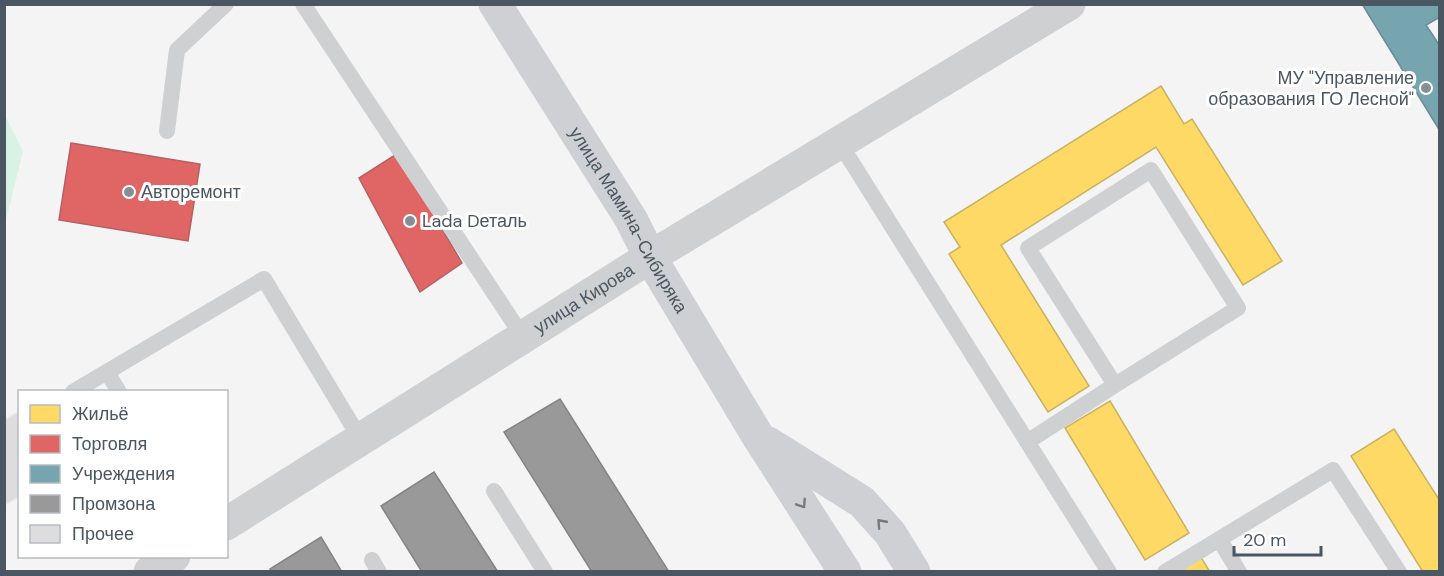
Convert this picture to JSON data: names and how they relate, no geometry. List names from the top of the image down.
{
  "streets": {
    "main road": ["улица Мамина-Сибиряка"],
    "street": ["улица Кирова"]
  },
  "crossings": [
    ["улица Мамина-Сибиряка", "улица Кирова"]
  ],
  "places": ["МУ \"Управление образования ГО Лесной\"", "Авторемонт", "Lada Dеталь"],
  "legend": [
    "Жильё",
    "Торговля",
    "Учреждения",
    "Промзона",
    "Прочее"
  ],
  "scale_bar": "20 m"
}
